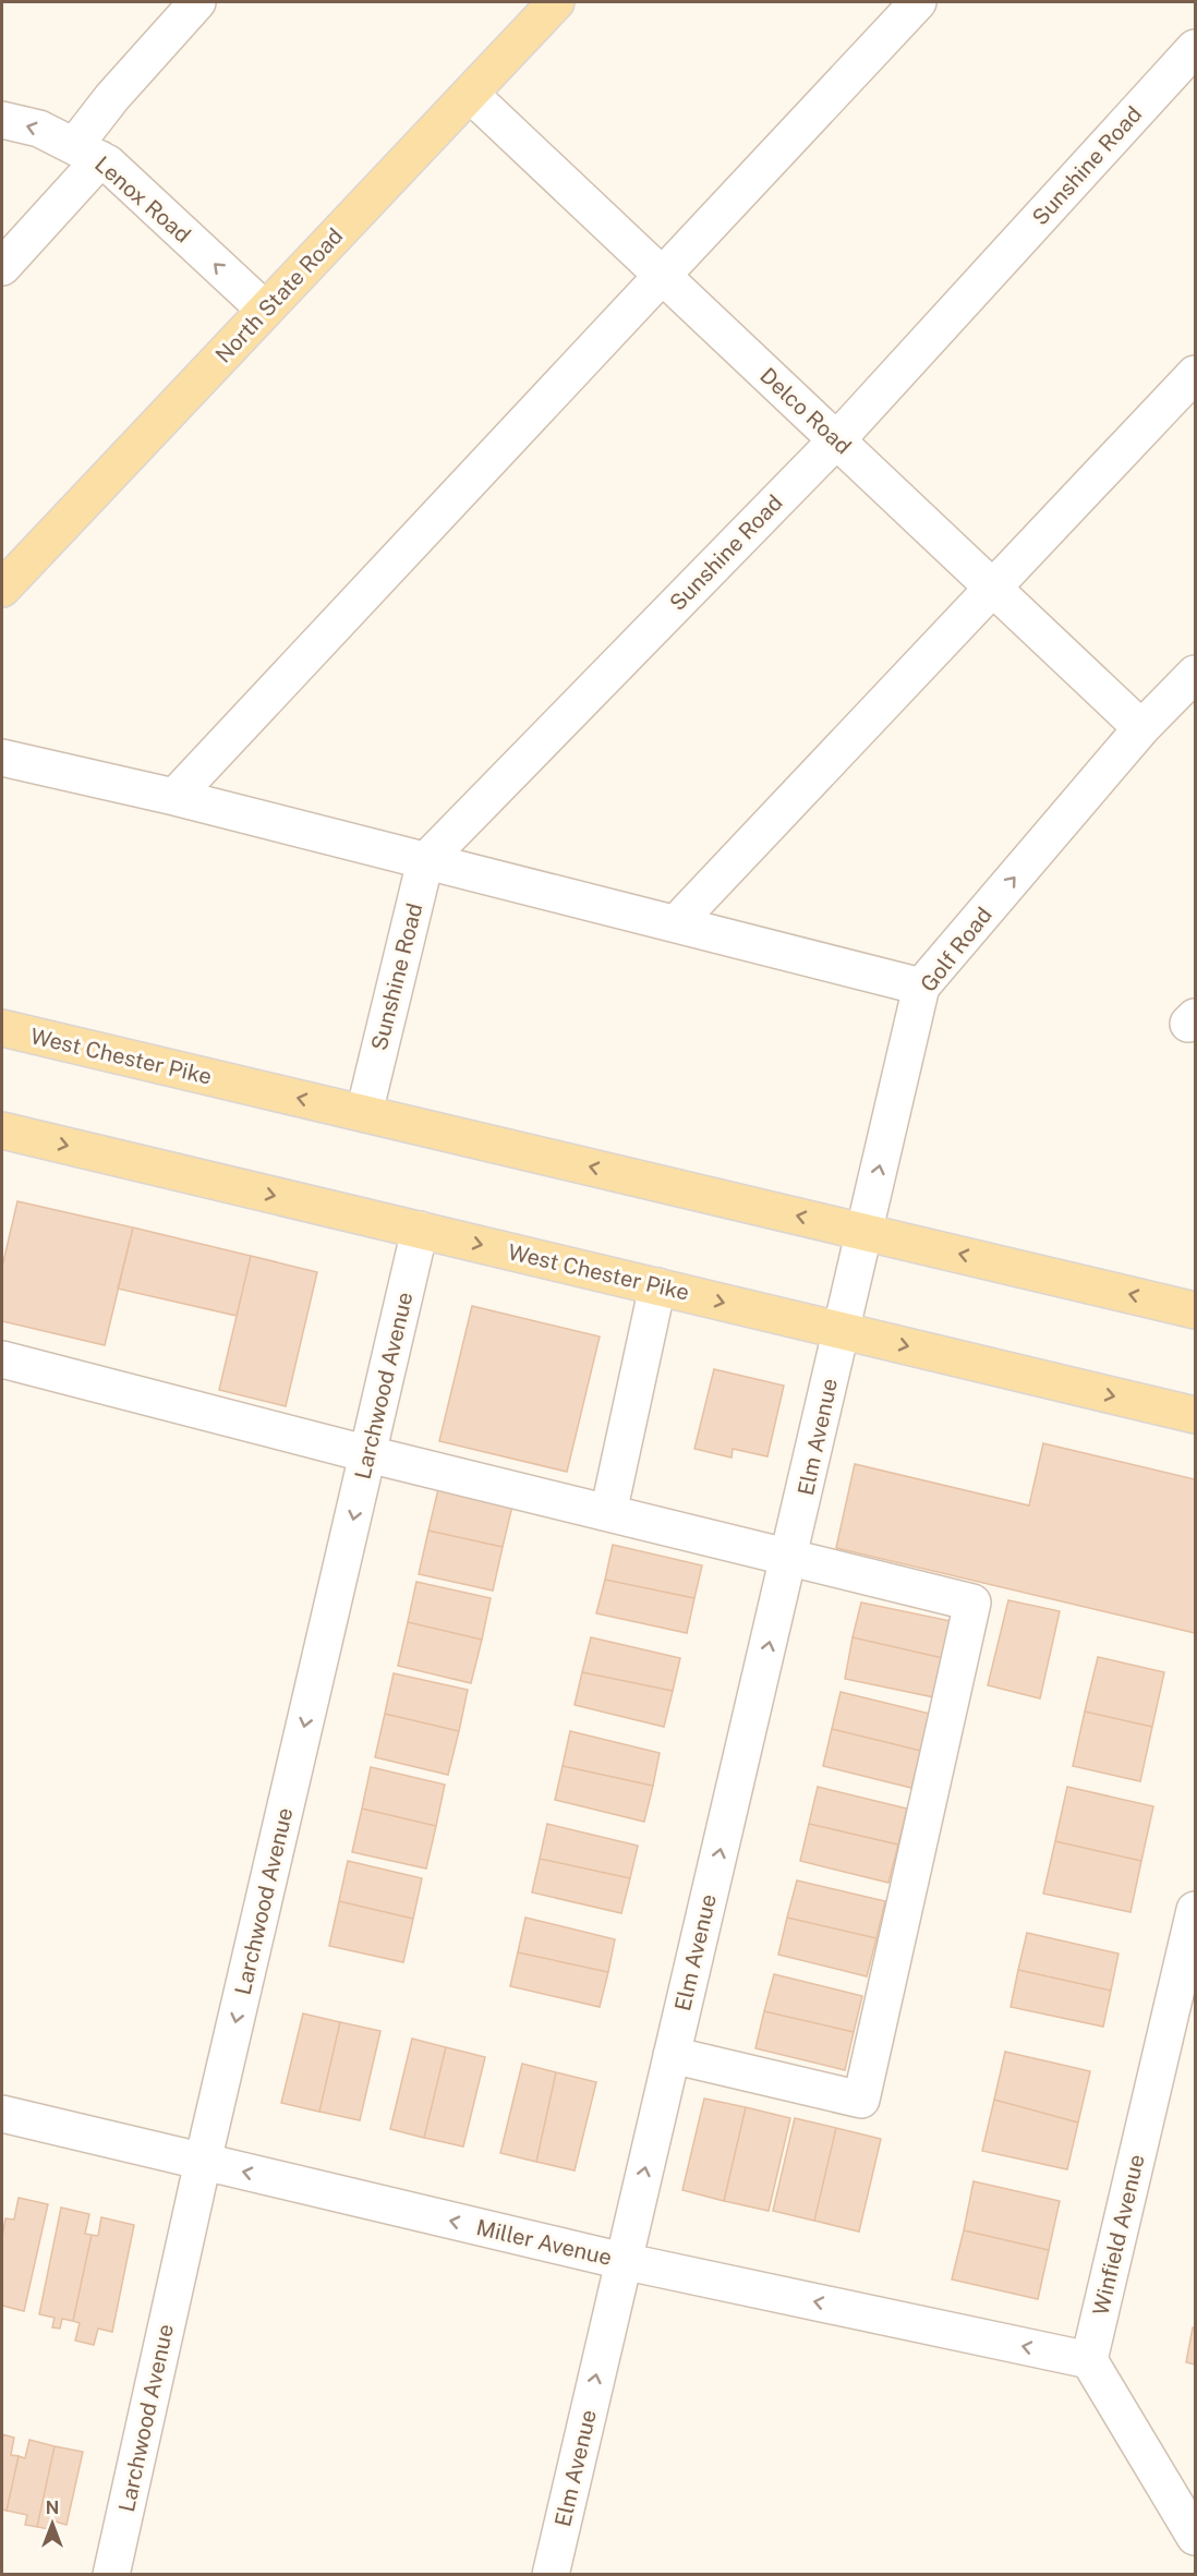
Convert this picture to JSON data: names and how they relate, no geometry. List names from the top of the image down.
{
  "streets": {
    "main road": ["North State Road", "West Chester Pike"],
    "street": [
      "Sunshine Road",
      "Lenox Road",
      "Delco Road",
      "Golf Road",
      "Larchwood Avenue",
      "Elm Avenue",
      "Winfield Avenue",
      "Miller Avenue"
    ]
  },
  "crossings": [
    ["Sunshine Road", "Delco Road"],
    ["Sunshine Road", "West Chester Pike"],
    ["Lenox Road", "North State Road"],
    ["North State Road", "Delco Road"],
    ["Delco Road", "Golf Road"],
    ["Golf Road", "West Chester Pike"],
    ["Golf Road", "Elm Avenue"],
    ["West Chester Pike", "Larchwood Avenue"],
    ["West Chester Pike", "Elm Avenue"],
    ["Larchwood Avenue", "Miller Avenue"],
    ["Elm Avenue", "Miller Avenue"],
    ["Winfield Avenue", "Miller Avenue"]
  ],
  "one_way": [
    "Lenox Road",
    "Larchwood Avenue",
    "Elm Avenue",
    "Miller Avenue"
  ],
  "north": "top"
}
